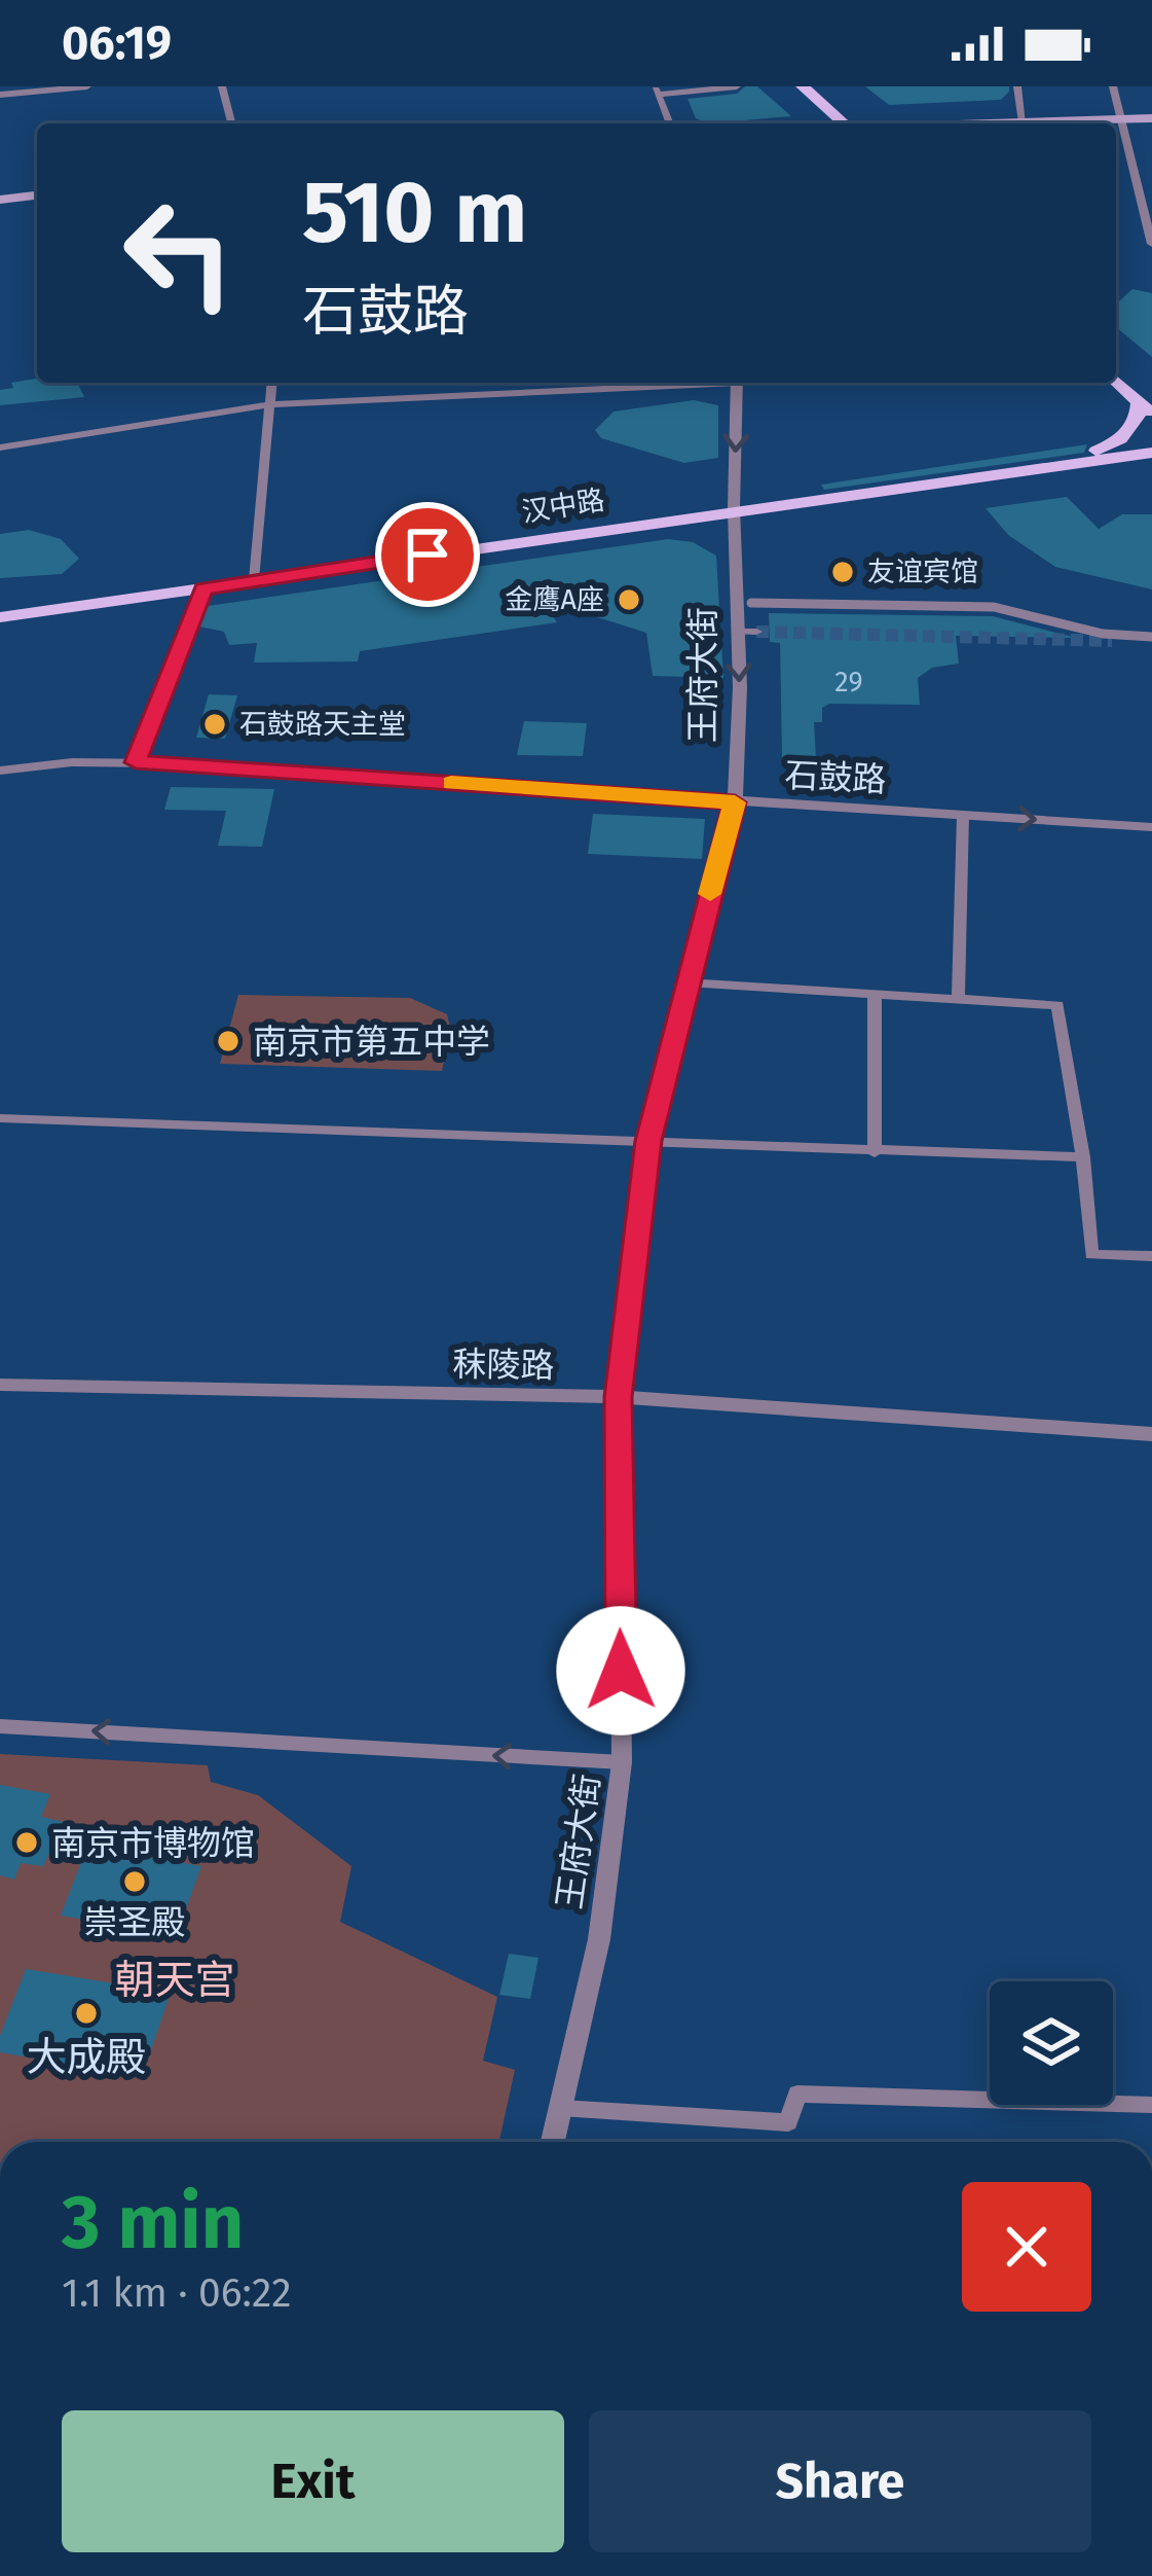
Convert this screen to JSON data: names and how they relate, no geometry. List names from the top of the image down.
{
  "streets": {
    "main road": ["汉中路"],
    "street": ["王府大街", "石鼓路", "秣陵路"]
  },
  "crossings": [
    ["汉中路", "王府大街"],
    ["王府大街", "石鼓路"],
    ["王府大街", "秣陵路"]
  ],
  "parks": ["朝天宫"],
  "places": [
    "友谊宾馆",
    "金鹰A座",
    "石鼓路天主堂",
    "南京市第五中学",
    "南京市博物馆",
    "崇圣殿",
    "大成殿"
  ],
  "house_numbers": ["29"],
  "page": {
    "status": "06:19",
    "turn": ["510 m", "石鼓路"],
    "heading": ["3 min", "1.1 km · 06:22"],
    "buttons": ["Exit", "Share"]
  }
}
